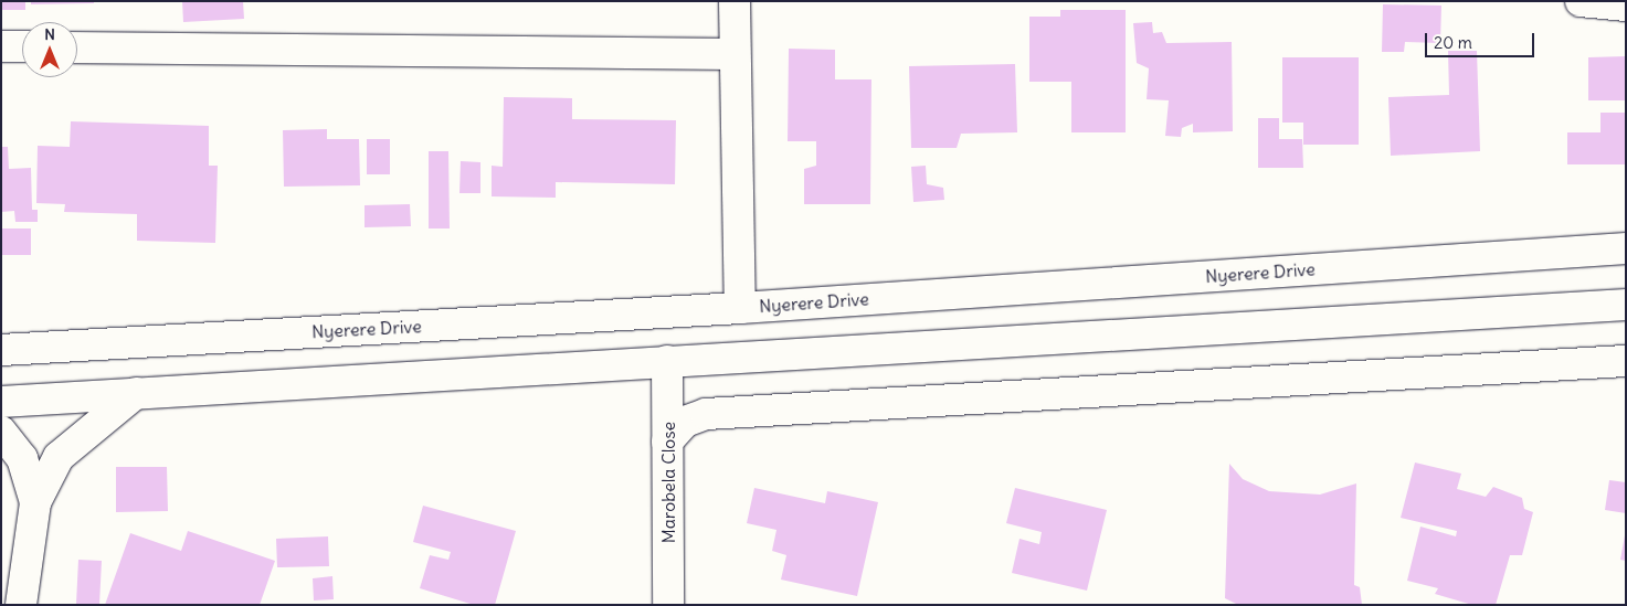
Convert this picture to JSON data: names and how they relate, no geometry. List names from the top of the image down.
{
  "streets": {
    "main road": ["Nyerere Drive", "Marobela Close"]
  },
  "scale_bar": "20 m",
  "north": "top"
}
